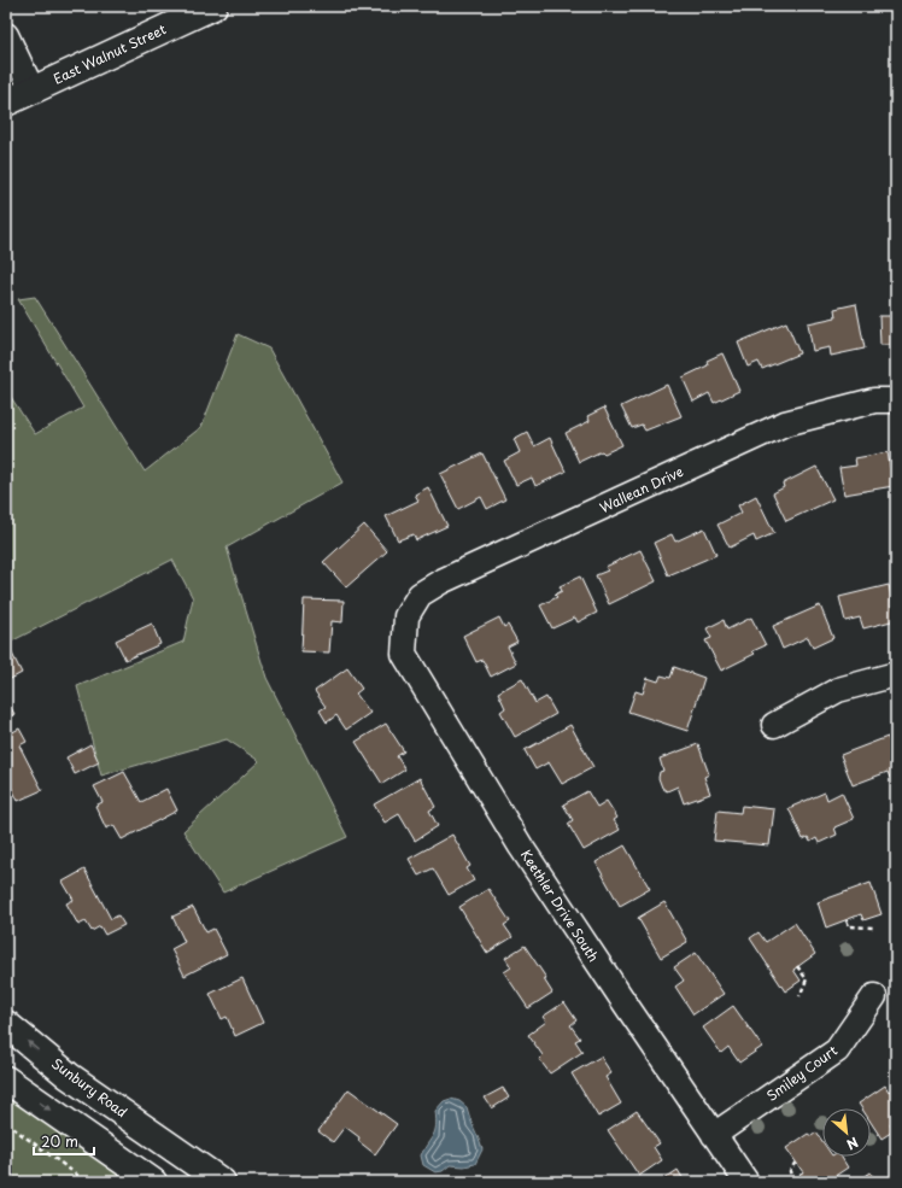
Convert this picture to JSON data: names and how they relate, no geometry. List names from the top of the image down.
{
  "streets": {
    "main road": ["East Walnut Street", "Sunbury Road"],
    "street": ["Wallean Drive", "Keethler Drive South", "Smiley Court"]
  },
  "crossings": [
    ["Wallean Drive", "Keethler Drive South"],
    ["Keethler Drive South", "Smiley Court"]
  ],
  "scale_bar": "20 m",
  "north": "bottom right"
}
